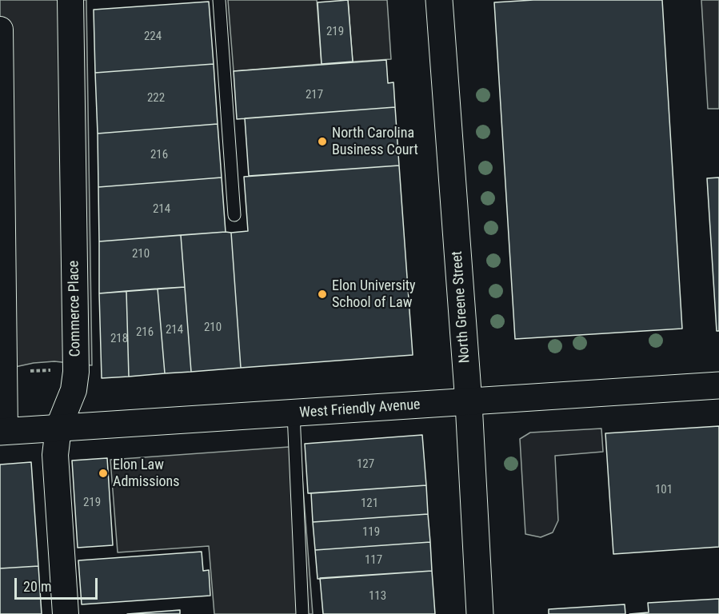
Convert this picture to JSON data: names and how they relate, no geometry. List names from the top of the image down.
{
  "streets": {
    "main road": ["North Greene Street", "West Friendly Avenue"],
    "street": ["Commerce Place"]
  },
  "crossings": [
    ["North Greene Street", "West Friendly Avenue"],
    ["Commerce Place", "West Friendly Avenue"]
  ],
  "places": ["North Carolina Business Court", "Elon University School of Law", "Elon Law Admissions"],
  "house_numbers": [
    "219",
    "224",
    "217",
    "222",
    "216",
    "214",
    "210",
    "210",
    "214",
    "216",
    "218",
    "127",
    "101",
    "219",
    "121",
    "119",
    "117",
    "113"
  ],
  "scale_bar": "20 m"
}
